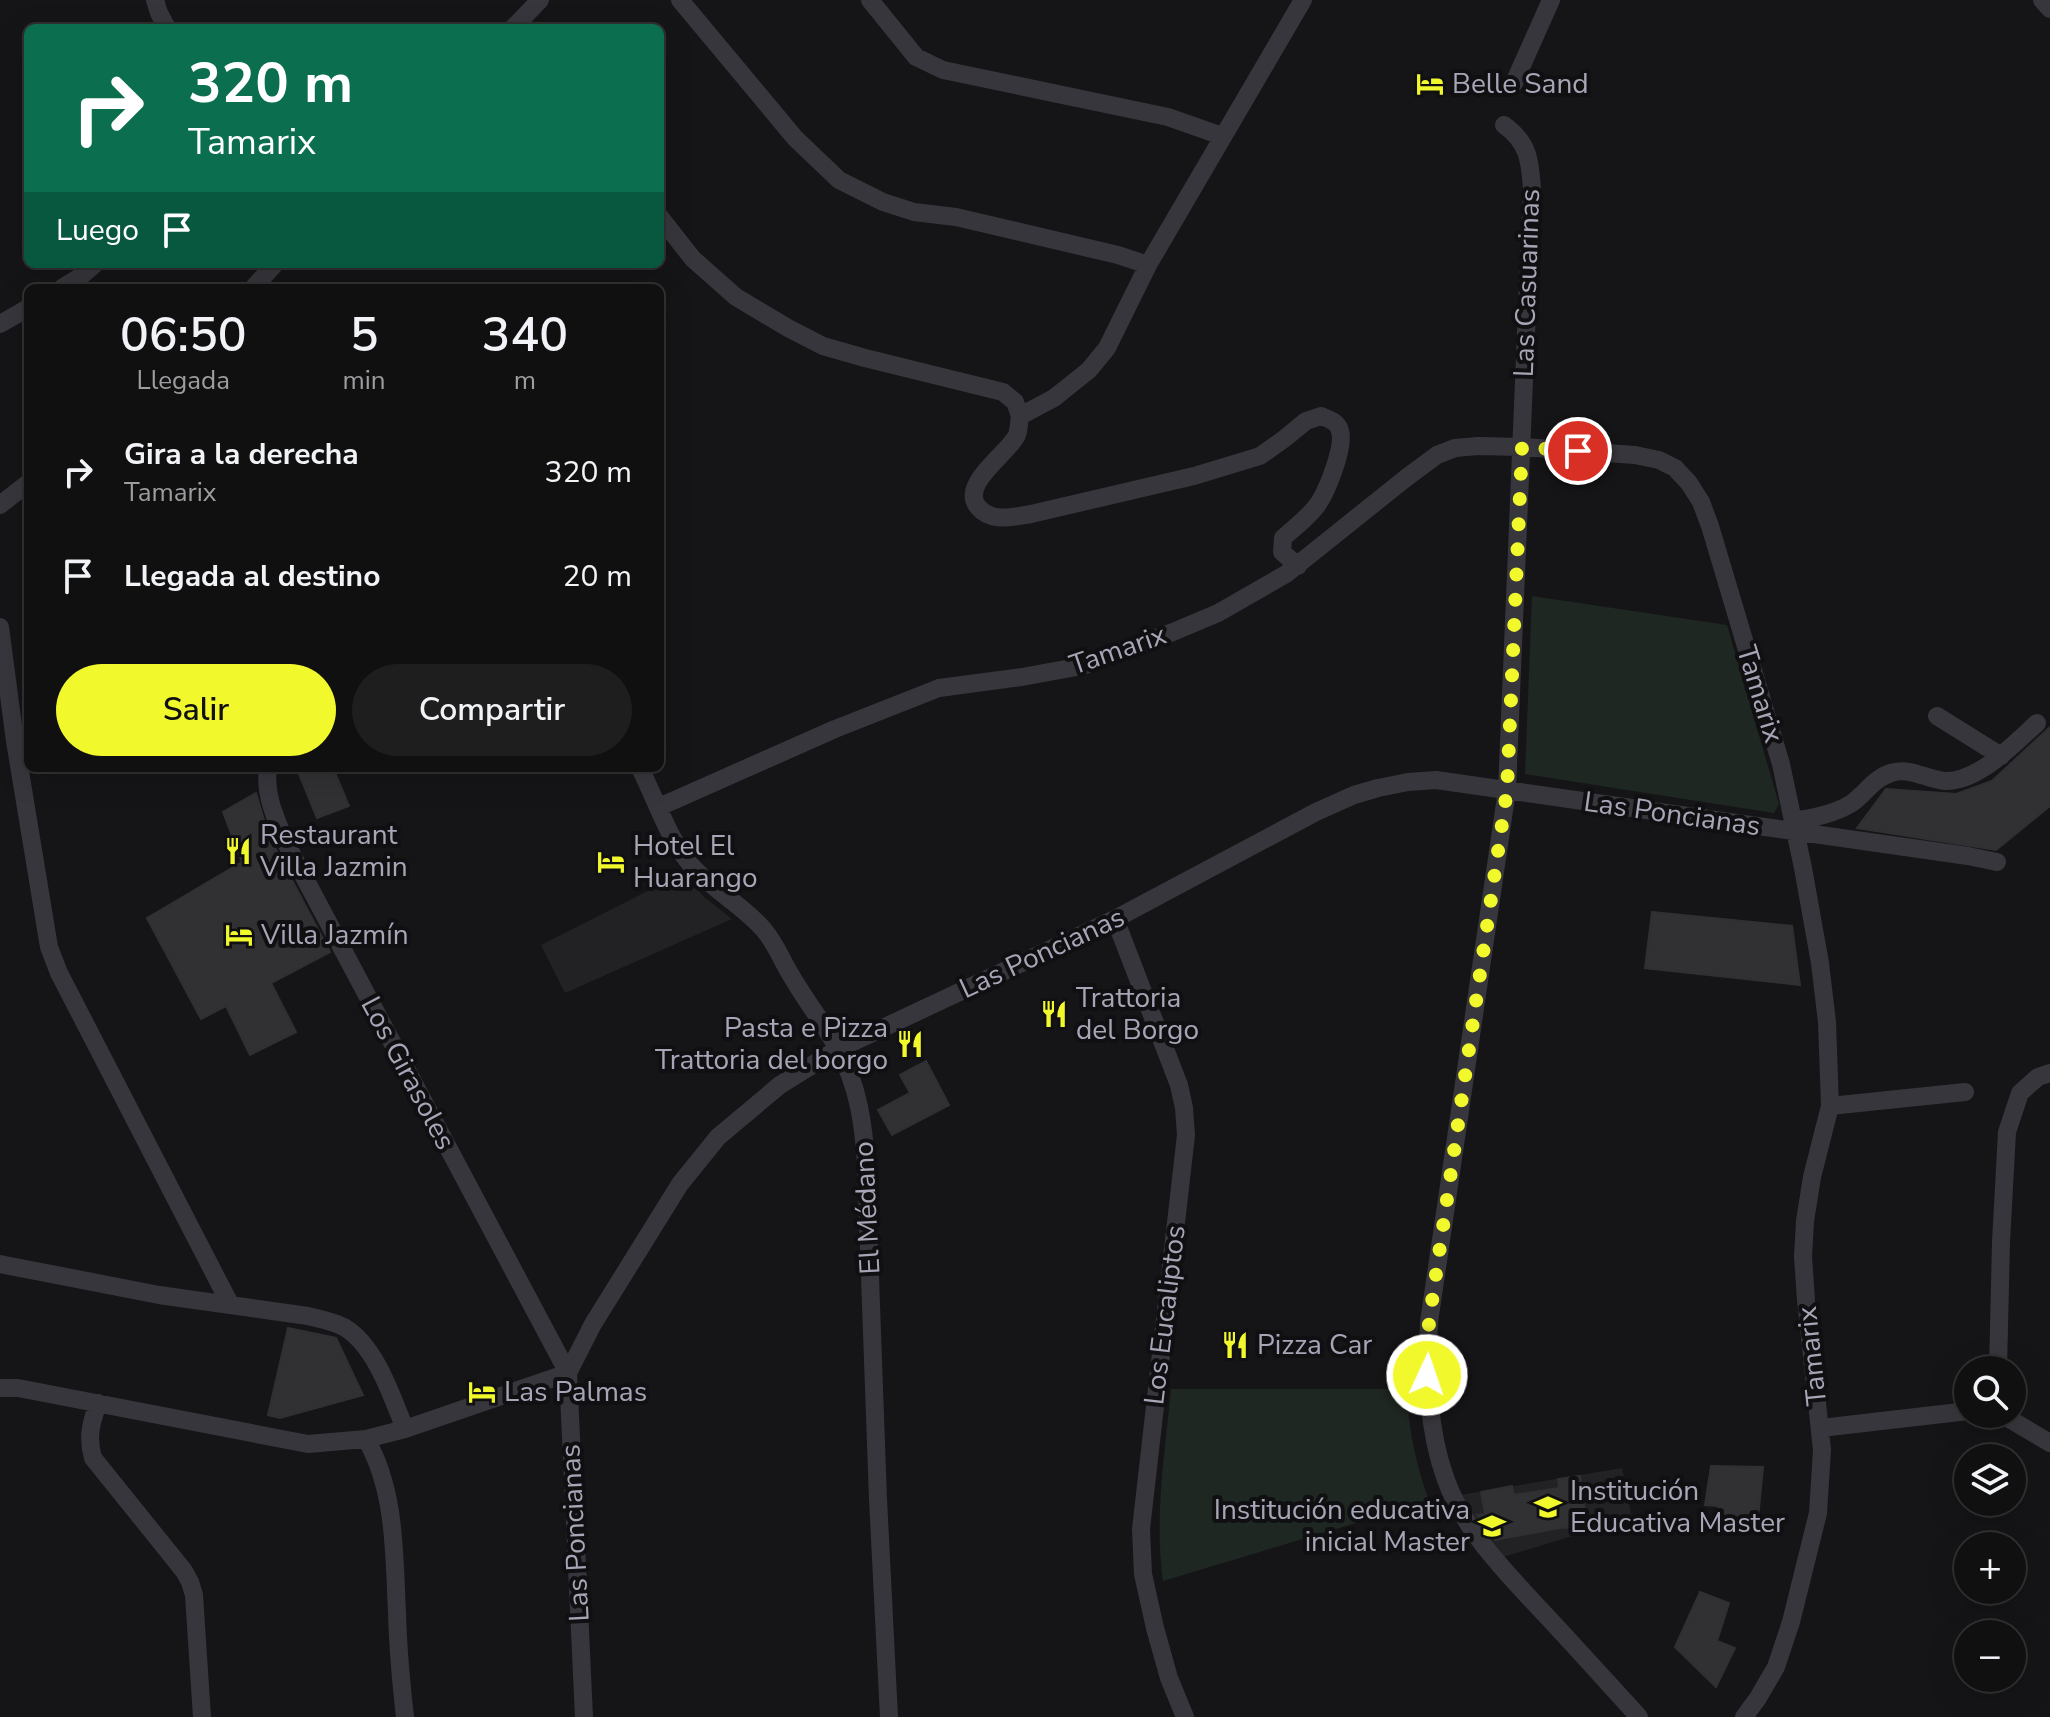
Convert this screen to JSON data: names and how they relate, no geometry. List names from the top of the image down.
{
  "streets": {
    "street": [
      "Las Casuarinas",
      "Tamarix",
      "Las Poncianas",
      "Los Girasoles",
      "El Médano",
      "Los Eucaliptos"
    ]
  },
  "crossings": [
    ["Las Casuarinas", "Tamarix"],
    ["Las Casuarinas", "Las Poncianas"],
    ["Tamarix", "Las Poncianas"],
    ["Tamarix", "El Médano"],
    ["Las Poncianas", "Los Girasoles"],
    ["Las Poncianas", "El Médano"],
    ["Las Poncianas", "Los Eucaliptos"]
  ],
  "places": {
    "hotel": [
      "Belle Sand",
      "Hotel El Huarango",
      "Villa Jazmín",
      "Las Palmas"
    ],
    "restaurant": [
      "Restaurant Villa Jazmin",
      "Trattoria del Borgo",
      "Pasta e Pizza Trattoria del borgo",
      "Pizza Car"
    ],
    "school or university": ["Institución Educativa Master", "Institución educativa inicial Master"]
  },
  "page": {
    "turn": ["320 m", "Tamarix"],
    "then": "Luego",
    "eta": [
      "06:50",
      "Llegada",
      "5",
      "min",
      "340",
      "m"
    ],
    "list": [
      {
        "name": "Gira a la derecha",
        "note": "Tamarix",
        "value": "320 m"
      },
      {
        "name": "Llegada al destino",
        "value": "20 m"
      }
    ],
    "buttons": ["Salir", "Compartir"],
    "map_buttons": ["+", "−"]
  }
}
